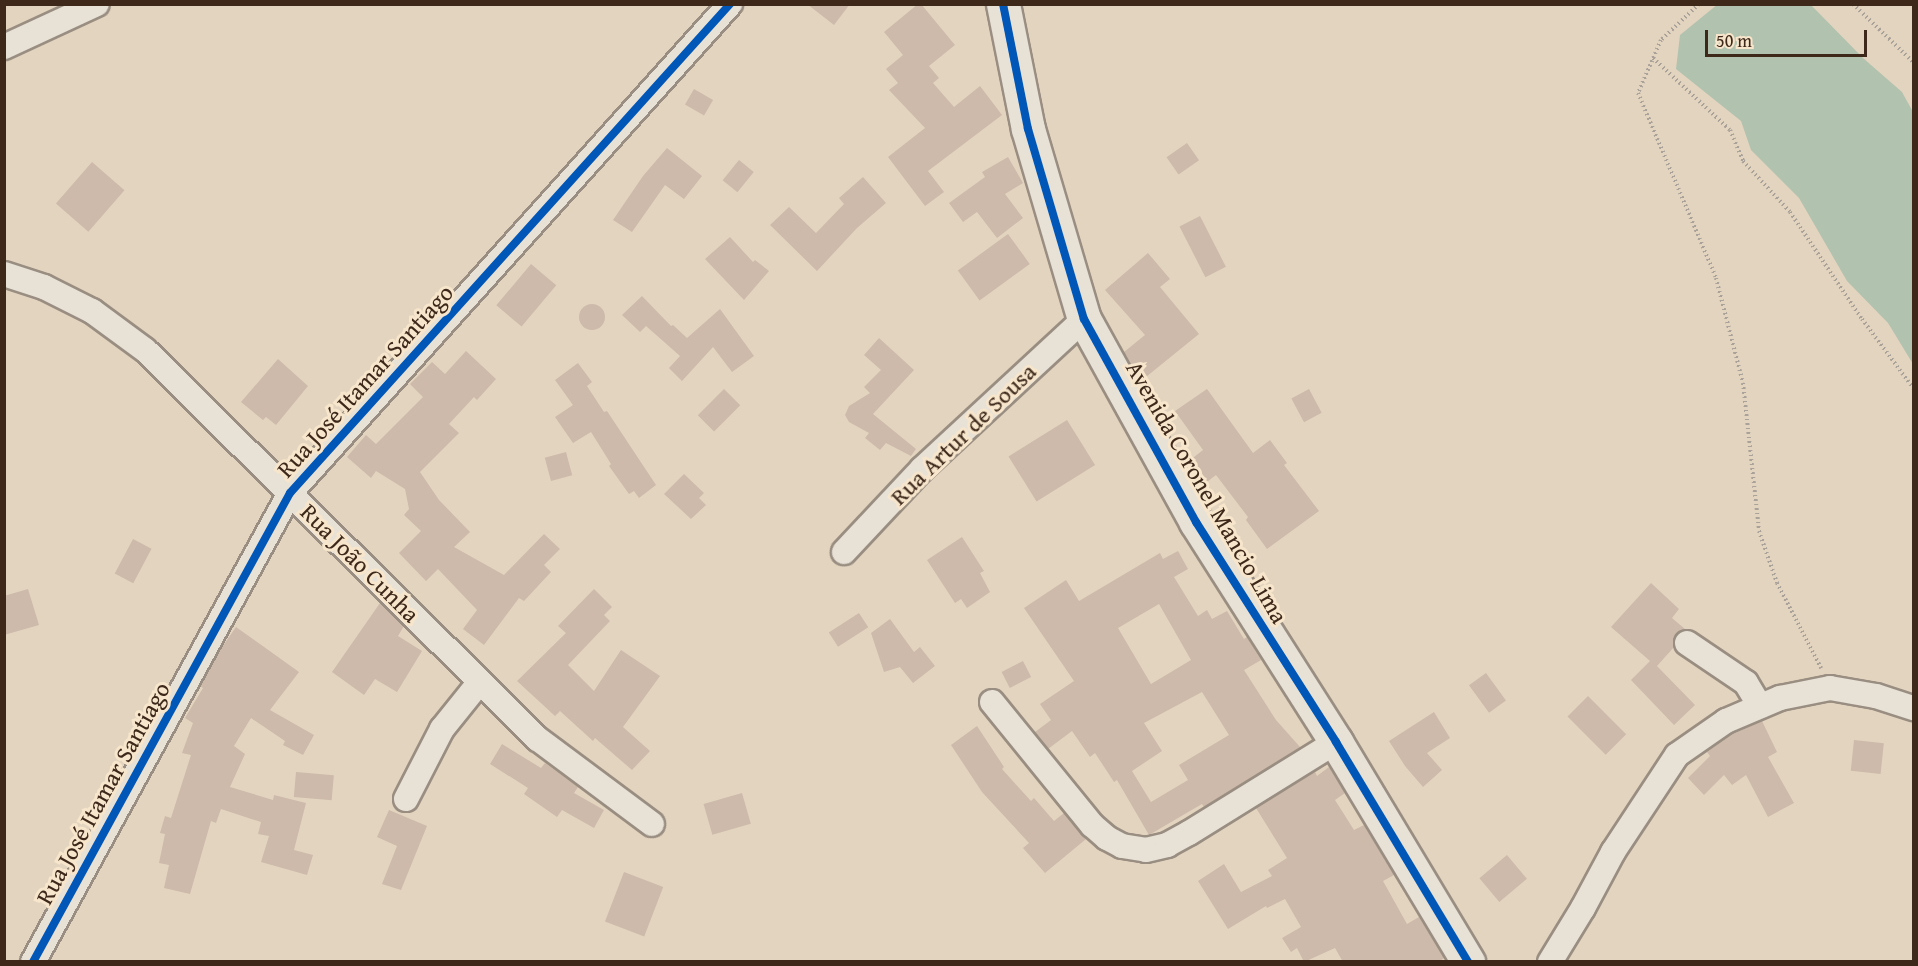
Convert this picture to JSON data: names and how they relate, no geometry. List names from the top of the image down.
{
  "streets": {
    "street": [
      "Rua José Itamar Santiago",
      "Rua Artur de Sousa",
      "Avenida Coronel Mancio Lima",
      "Rua João Cunha"
    ]
  },
  "crossings": [
    ["Rua José Itamar Santiago", "Rua João Cunha"],
    ["Rua Artur de Sousa", "Avenida Coronel Mancio Lima"]
  ],
  "scale_bar": "50 m"
}
